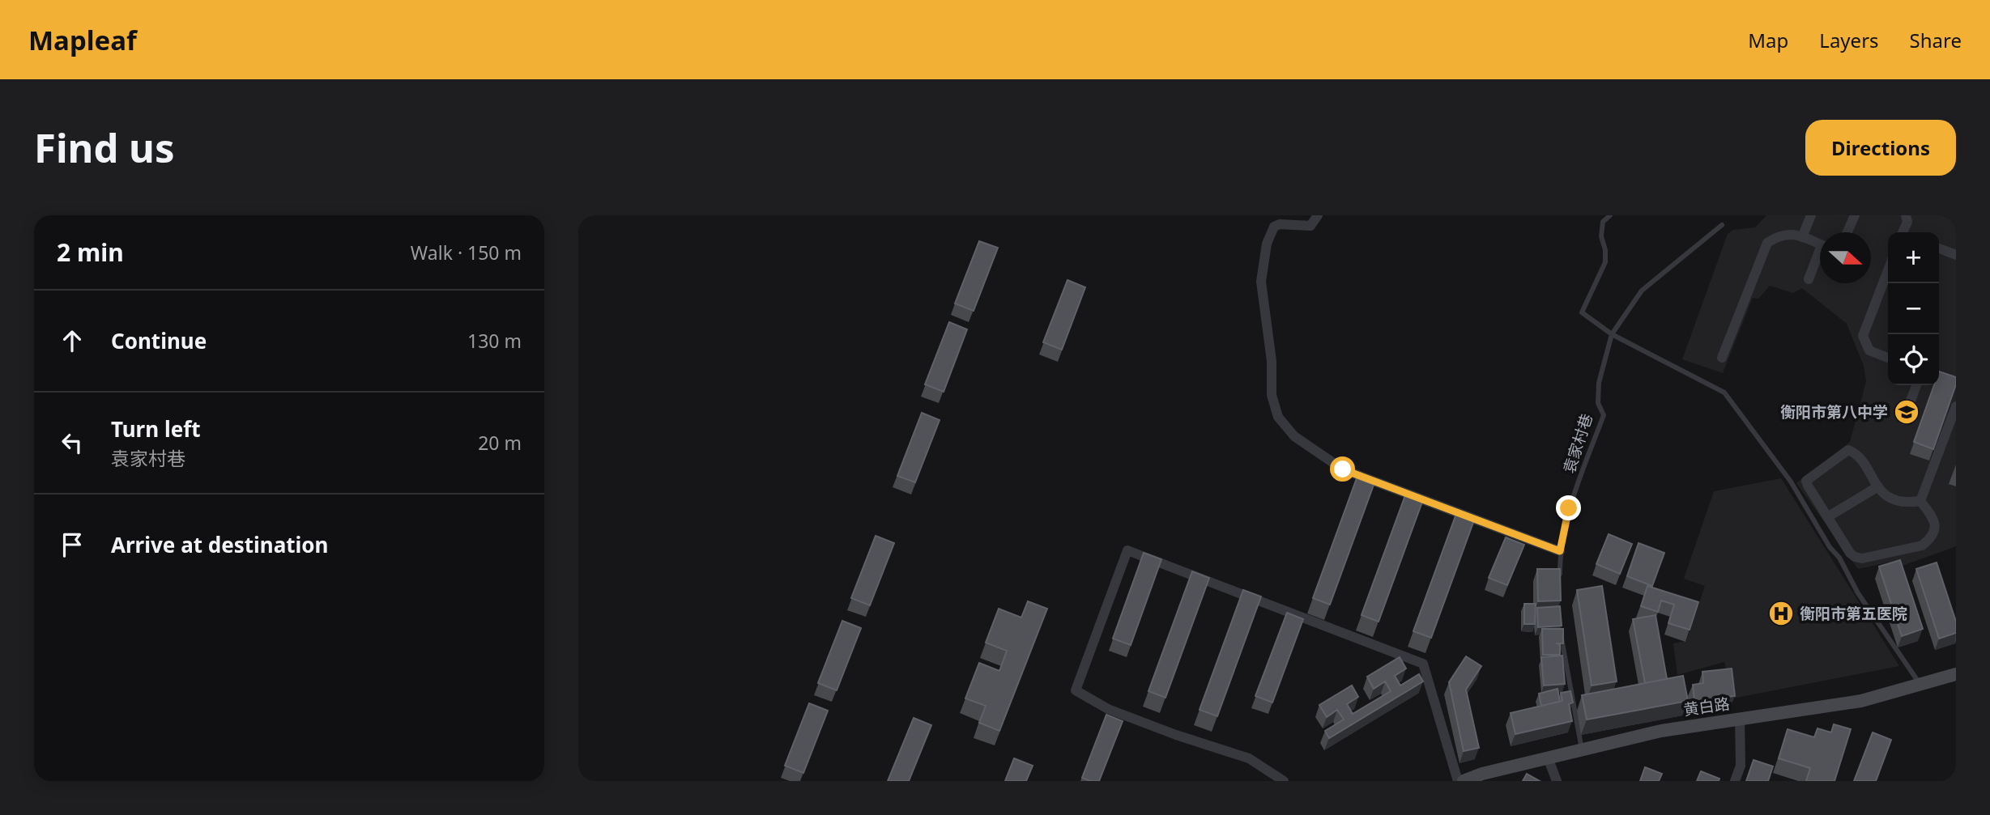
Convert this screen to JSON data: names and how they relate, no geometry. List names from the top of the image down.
{
  "streets": {
    "main road": ["黄白路"],
    "lane": ["袁家村巷"]
  },
  "places": {
    "school or university": ["衡阳市第八中学"],
    "hospital": ["衡阳市第五医院"]
  },
  "north": "right",
  "page": {
    "header": "Mapleaf",
    "nav": ["Map", "Layers", "Share"],
    "buttons": "Directions",
    "title": "Find us",
    "heading": ["2 min", "Walk · 150 m"],
    "map_buttons": ["+", "−"],
    "list": [
      ["Continue", "130 m"],
      ["Turn left", "袁家村巷", "20 m"],
      "Arrive at destination"
    ]
  }
}
